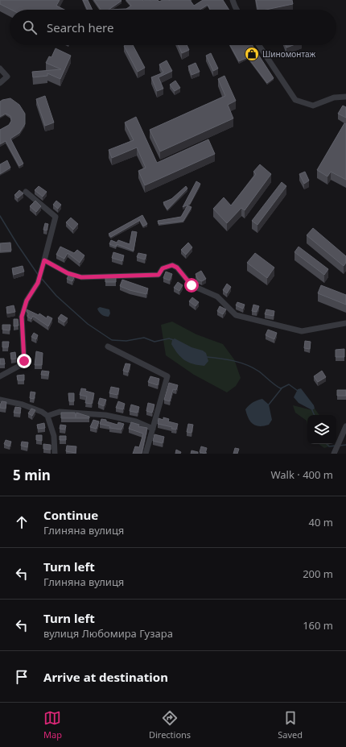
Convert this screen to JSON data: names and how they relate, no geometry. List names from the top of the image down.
{
  "places": {
    "shop": ["Шиномонтаж"]
  },
  "page": {
    "search": "Search here",
    "heading": ["5 min", "Walk · 400 m"],
    "list": [
      ["Continue", "Глиняна вулиця", "40 m"],
      ["Turn left", "Глиняна вулиця", "200 m"],
      ["Turn left", "вулиця Любомира Гузара", "160 m"],
      "Arrive at destination"
    ],
    "nav": ["Map", "Directions", "Saved"]
  }
}
